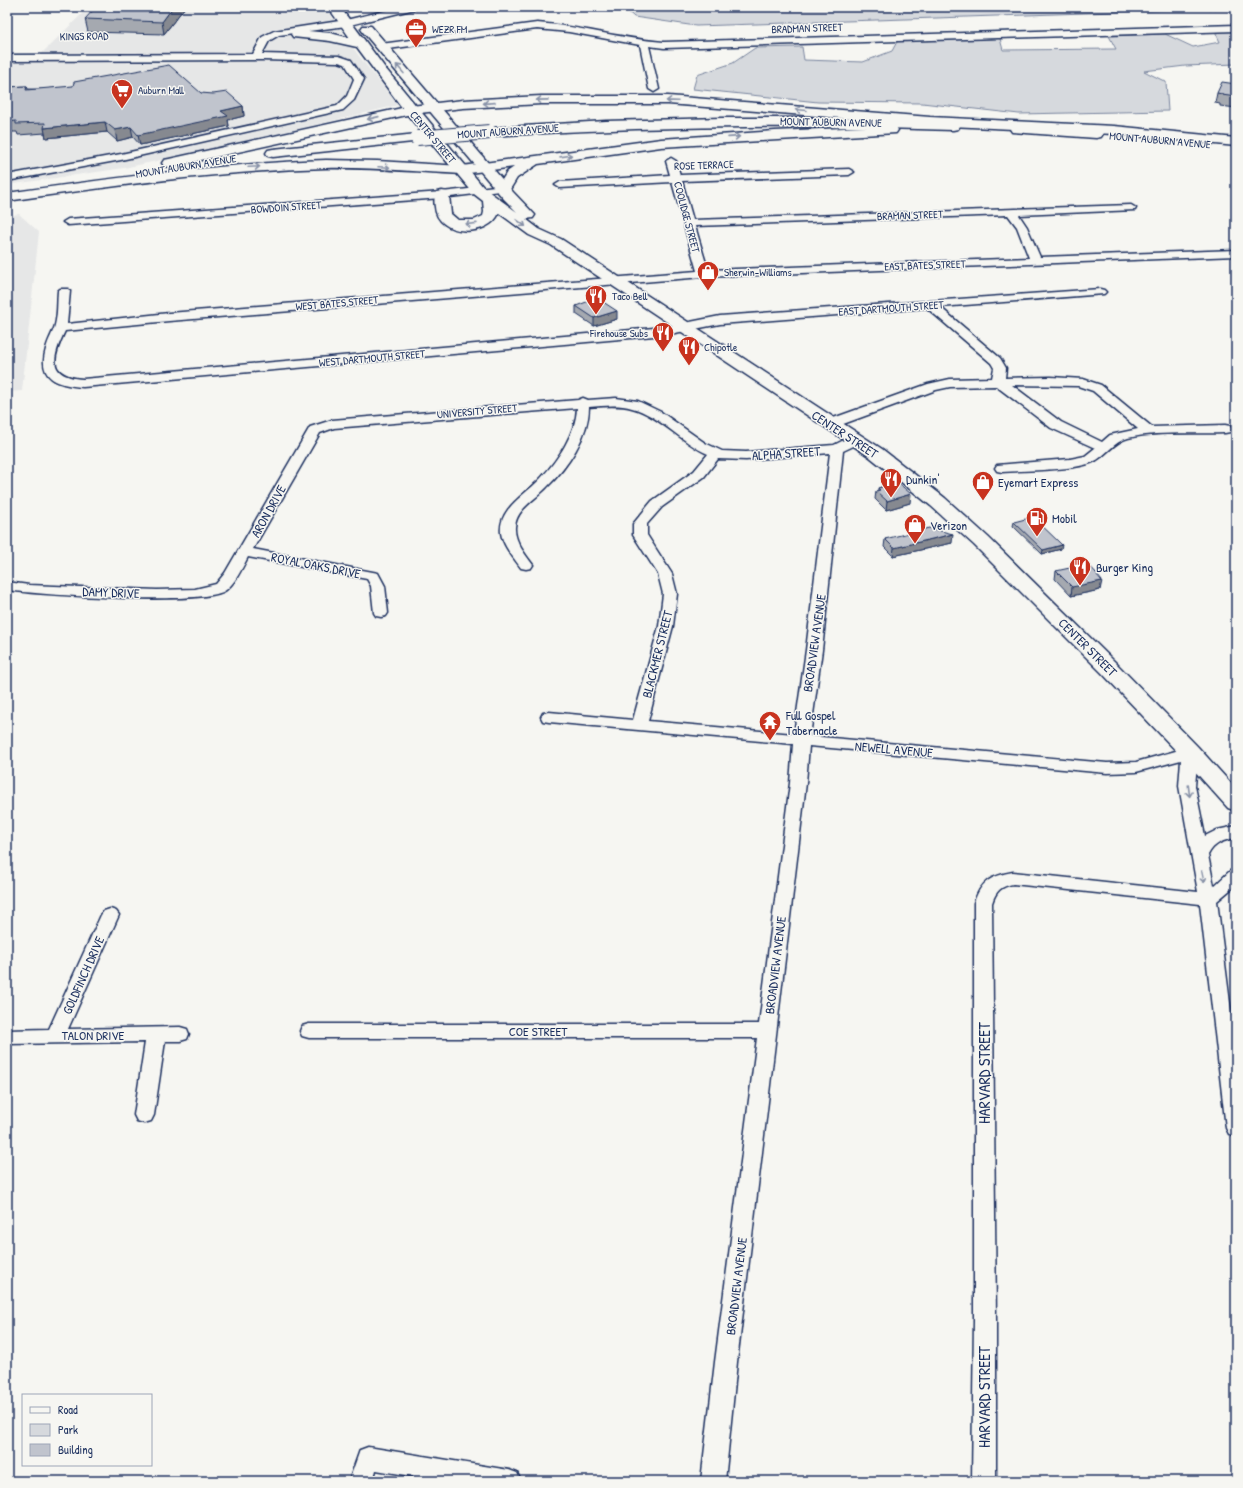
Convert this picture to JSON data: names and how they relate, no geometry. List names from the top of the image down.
{
  "streets": {
    "main road": ["MOUNT AUBURN AVENUE", "CENTER STREET"],
    "street": [
      "BRADMAN STREET",
      "KINGS ROAD",
      "ROSE TERRACE",
      "BOWDOIN STREET",
      "BRAMAN STREET",
      "COOLIDGE STREET",
      "EAST BATES STREET",
      "WEST BATES STREET",
      "EAST DARTMOUTH STREET",
      "WEST DARTMOUTH STREET",
      "UNIVERSITY STREET",
      "ALPHA STREET",
      "ARON DRIVE",
      "ROYAL OAKS DRIVE",
      "DAMY DRIVE",
      "BROADVIEW AVENUE",
      "BLACKMER STREET",
      "NEWELL AVENUE",
      "GOLDFINCH DRIVE",
      "COE STREET",
      "TALON DRIVE",
      "HARVARD STREET"
    ]
  },
  "crossings": [
    ["BRADMAN STREET", "CENTER STREET"],
    ["CENTER STREET", "BOWDOIN STREET"],
    ["CENTER STREET", "EAST BATES STREET"],
    ["CENTER STREET", "WEST BATES STREET"],
    ["CENTER STREET", "EAST DARTMOUTH STREET"],
    ["CENTER STREET", "WEST DARTMOUTH STREET"],
    ["CENTER STREET", "ALPHA STREET"],
    ["CENTER STREET", "NEWELL AVENUE"],
    ["ROSE TERRACE", "COOLIDGE STREET"],
    ["BRAMAN STREET", "COOLIDGE STREET"],
    ["COOLIDGE STREET", "EAST BATES STREET"],
    ["EAST BATES STREET", "WEST BATES STREET"],
    ["WEST BATES STREET", "WEST DARTMOUTH STREET"],
    ["EAST DARTMOUTH STREET", "WEST DARTMOUTH STREET"],
    ["UNIVERSITY STREET", "ALPHA STREET"],
    ["UNIVERSITY STREET", "ARON DRIVE"],
    ["UNIVERSITY STREET", "BLACKMER STREET"],
    ["ALPHA STREET", "BROADVIEW AVENUE"],
    ["ALPHA STREET", "BLACKMER STREET"],
    ["ARON DRIVE", "ROYAL OAKS DRIVE"],
    ["ARON DRIVE", "DAMY DRIVE"],
    ["BROADVIEW AVENUE", "NEWELL AVENUE"],
    ["BROADVIEW AVENUE", "COE STREET"],
    ["BLACKMER STREET", "NEWELL AVENUE"],
    ["GOLDFINCH DRIVE", "TALON DRIVE"]
  ],
  "places": {
    "office": ["WEZR FM"],
    "supermarket": ["Auburn Mall"],
    "shop": ["Sherwin-Williams", "Eyemart Express", "Verizon"],
    "restaurant": [
      "Taco Bell",
      "Firehouse Subs",
      "Chipotle",
      "Dunkin'",
      "Burger King"
    ],
    "fuel station": ["Mobil"],
    "temple": ["Full Gospel Tabernacle"]
  },
  "legend": ["Road", "Park", "Building"]
}
